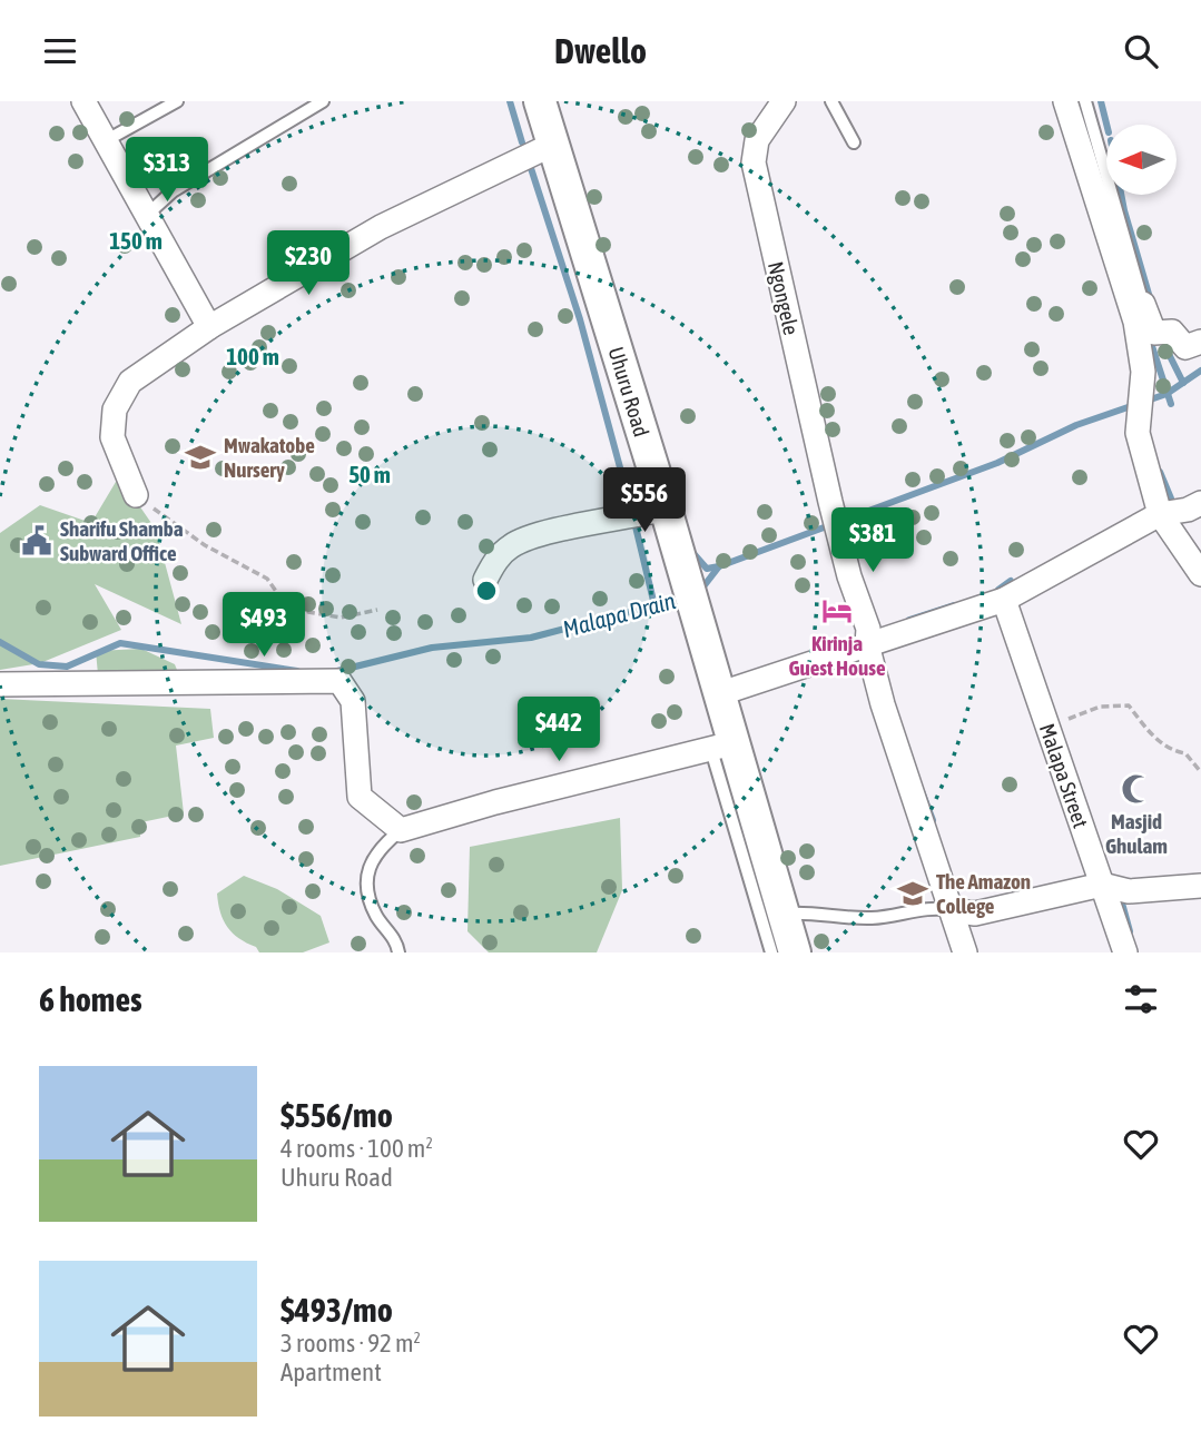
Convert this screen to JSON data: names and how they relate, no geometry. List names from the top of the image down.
{
  "streets": {
    "main road": ["Uhuru Road"],
    "street": ["Ngongele", "Malapa Street"]
  },
  "water": ["Malapa Drain"],
  "places": {
    "school or university": ["Mwakatobe Nursery", "The Amazon College"],
    "public building": ["Sharifu Shamba Subward Office"],
    "hotel": ["Kirinja Guest House"],
    "mosque": ["Masjid Ghulam"]
  },
  "north": "left",
  "page": {
    "header": "Dwello",
    "price": [
      "$313",
      "$230",
      "$556",
      "$381",
      "$493",
      "$442"
    ],
    "heading": "6 homes",
    "list": [
      {
        "name": "$556/mo",
        "note": "4 rooms · 100 m² · Uhuru Road"
      },
      {
        "name": "$493/mo",
        "note": "3 rooms · 92 m² · Apartment"
      }
    ]
  },
  "rings": ["150 m", "100 m", "50 m"]
}
